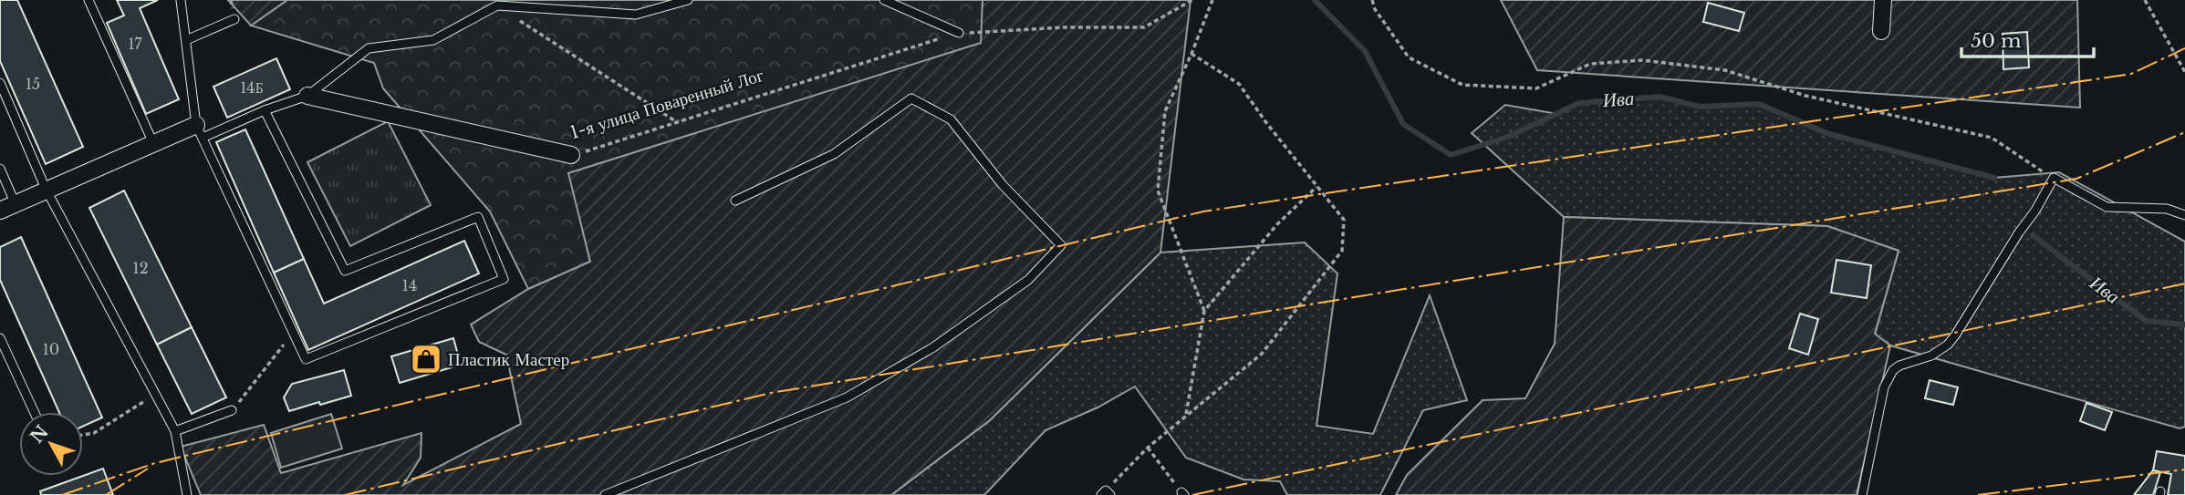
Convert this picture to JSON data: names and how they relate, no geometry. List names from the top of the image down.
{
  "streets": {
    "street": ["1-я улица Поваренный Лог"]
  },
  "water": ["Ива"],
  "places": {
    "shop": ["Пластик Мастер"]
  },
  "house_numbers": [
    "17",
    "15",
    "14Б",
    "12",
    "14",
    "10"
  ],
  "scale_bar": "50 m",
  "north": "top left"
}
